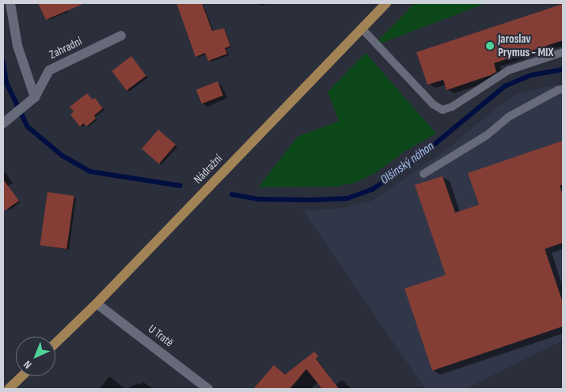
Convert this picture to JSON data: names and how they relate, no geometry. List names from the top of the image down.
{
  "streets": {
    "main road": ["Nádražní"],
    "street": ["Zahradní", "U Tratě"]
  },
  "crossings": [
    ["Nádražní", "U Tratě"]
  ],
  "water": ["Olšinský náhon"],
  "places": ["Jaroslav Prymus - MIX"],
  "north": "bottom left"
}
